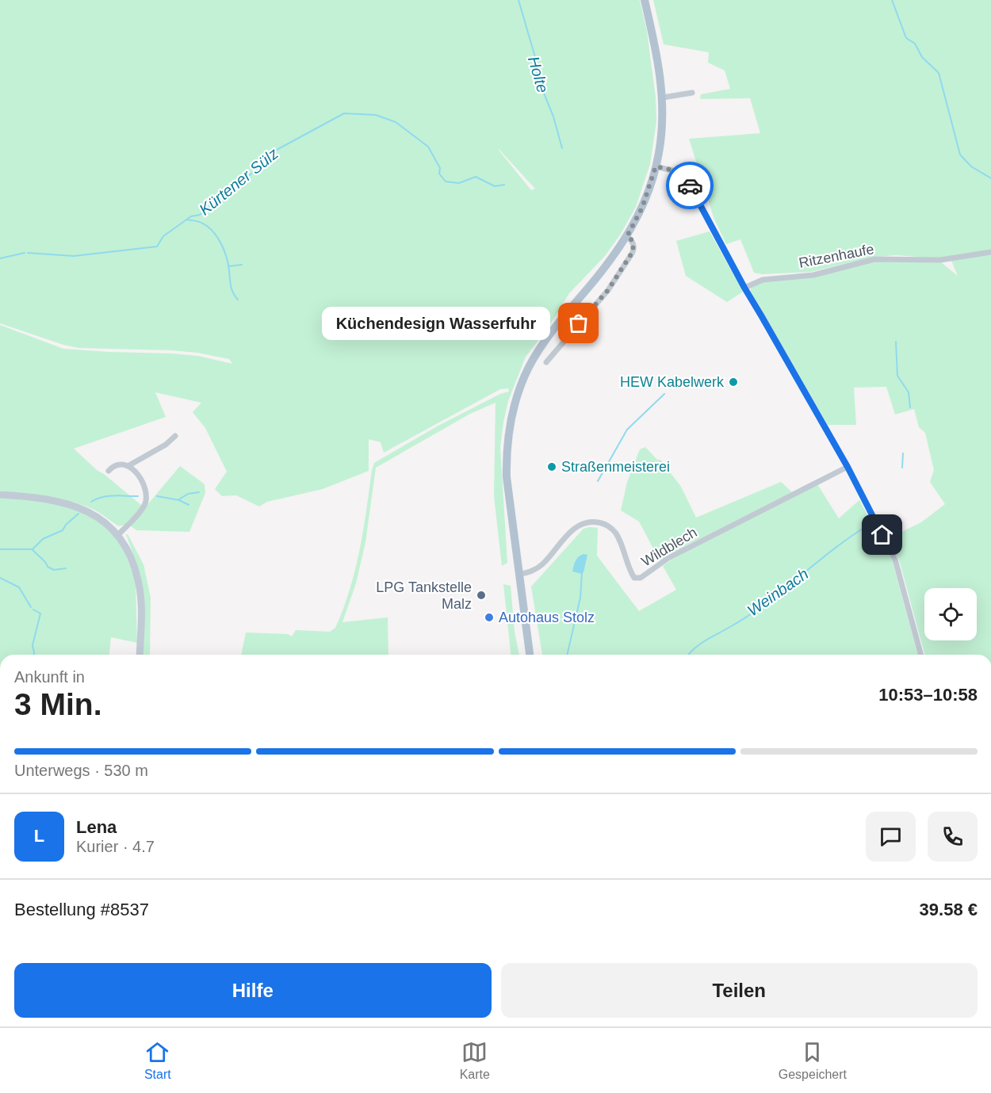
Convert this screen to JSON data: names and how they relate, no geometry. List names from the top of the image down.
{
  "streets": {
    "street": ["Ritzenhaufe", "Wildblech"]
  },
  "water": ["Holte", "Kürtener Sülz", "Weinbach"],
  "places": [
    "Küchendesign Wasserfuhr",
    "HEW Kabelwerk",
    "Straßenmeisterei",
    "LPG Tankstelle Malz",
    "Autohaus Stolz"
  ],
  "page": {
    "bubble": "Küchendesign Wasserfuhr",
    "heading": ["3 Min.", "Ankunft in", "10:53–10:58"],
    "panel": [
      "Lena",
      "Kurier · 4.7",
      "Bestellung #8537",
      "39.58 €"
    ],
    "bar": "Unterwegs · 530 m",
    "round": "L",
    "buttons": ["Hilfe", "Teilen"],
    "tabs": ["Start", "Karte", "Gespeichert"]
  }
}
